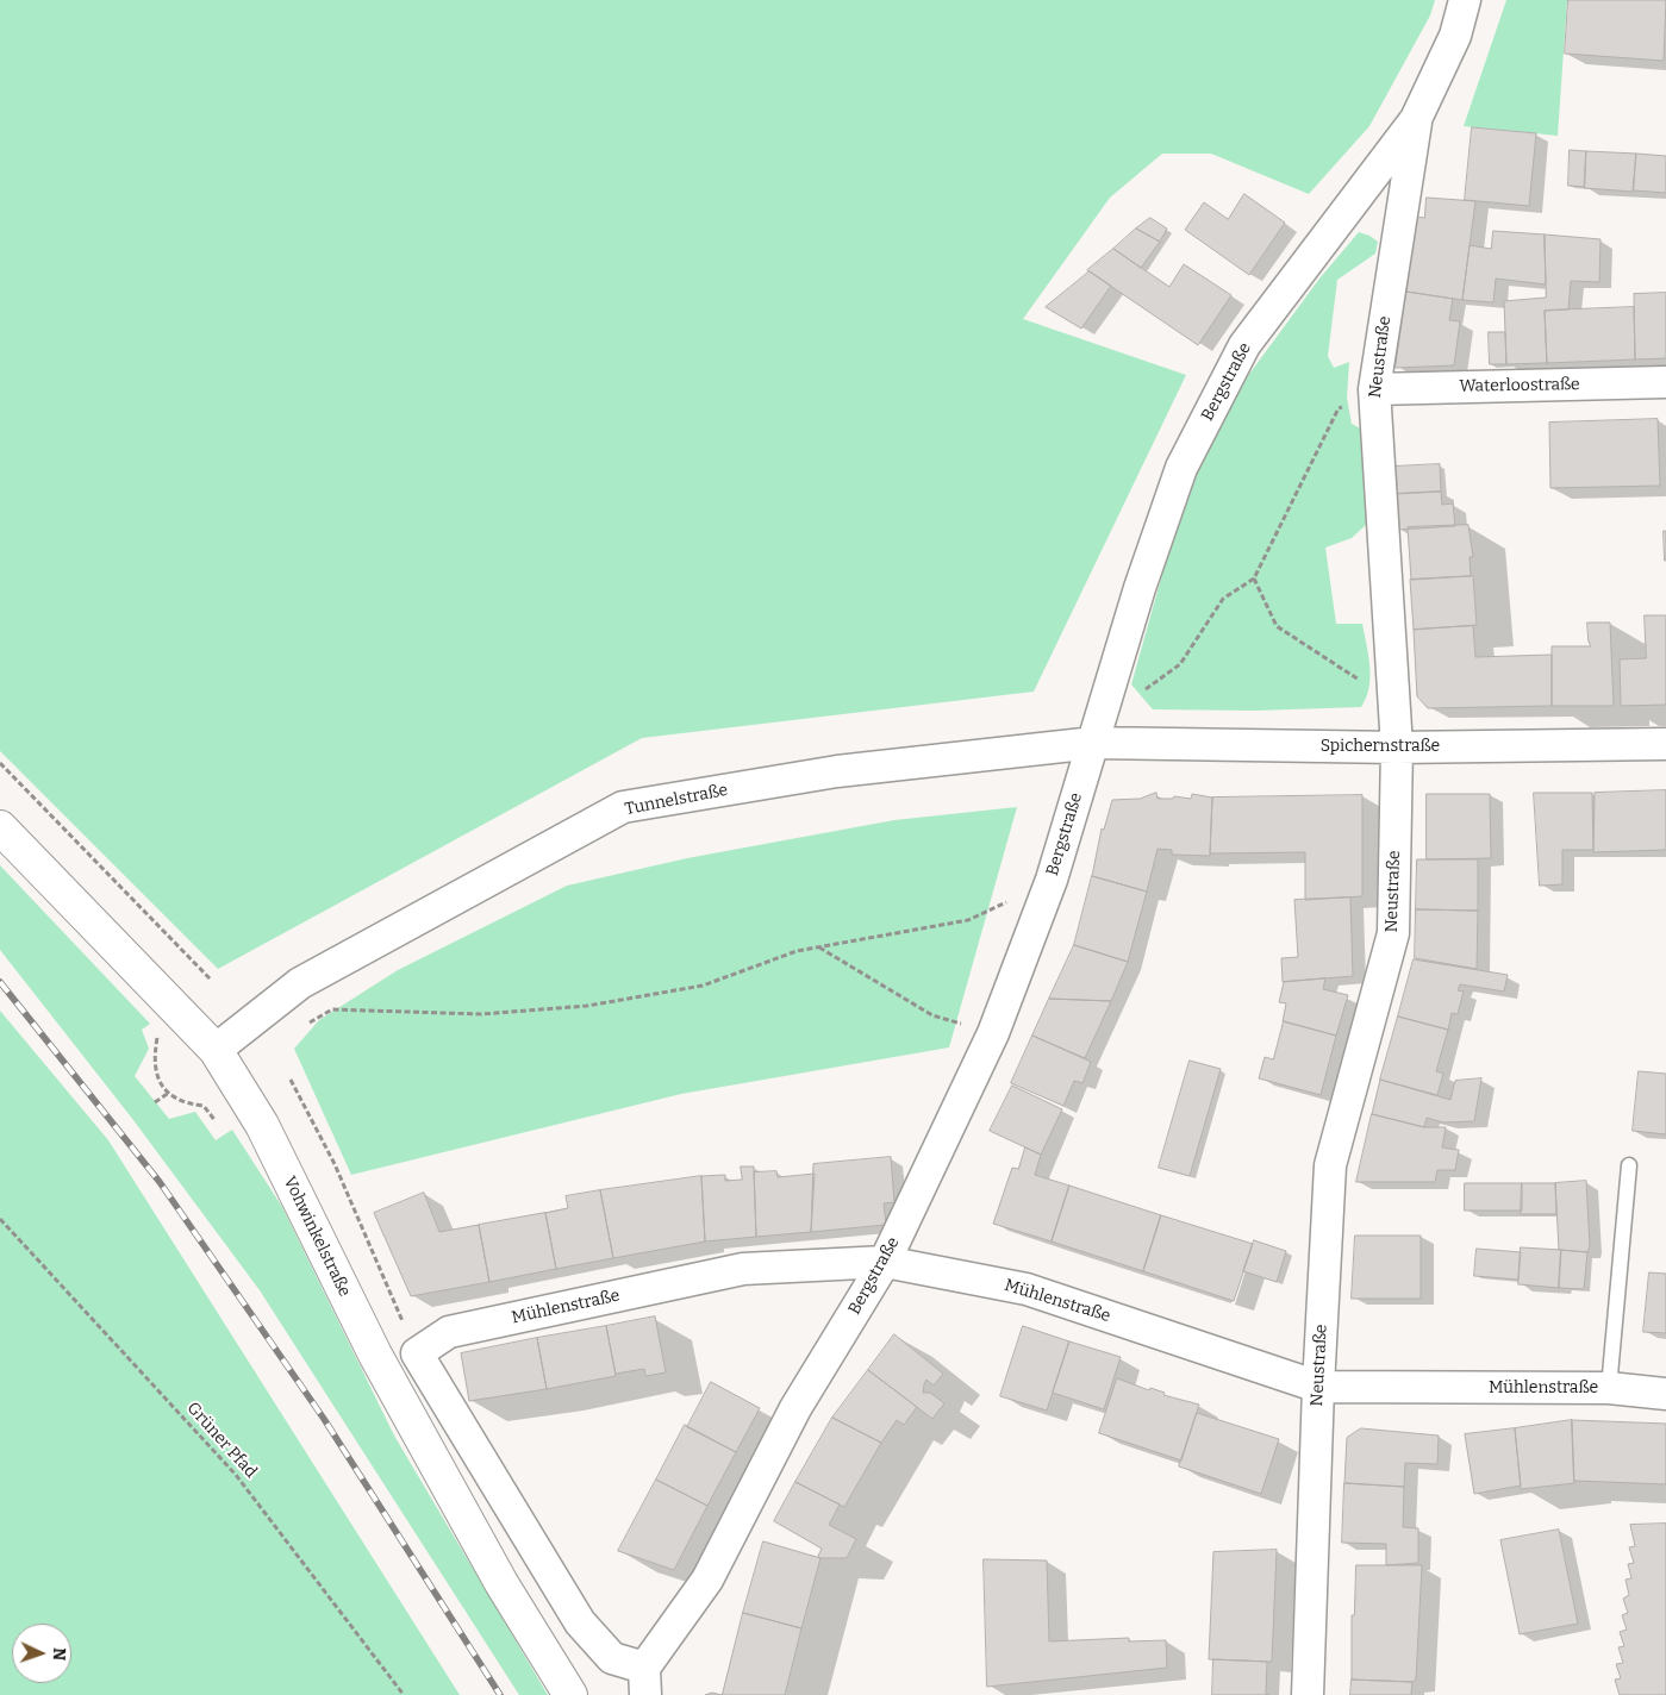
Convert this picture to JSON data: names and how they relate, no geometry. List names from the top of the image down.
{
  "streets": {
    "main road": ["Vohwinkelstraße"],
    "street": [
      "Neustraße",
      "Bergstraße",
      "Waterloostraße",
      "Spichernstraße",
      "Tunnelstraße",
      "Mühlenstraße"
    ],
    "path": ["Grüner Pfad"]
  },
  "crossings": [
    ["Neustraße", "Bergstraße"],
    ["Neustraße", "Waterloostraße"],
    ["Neustraße", "Spichernstraße"],
    ["Neustraße", "Mühlenstraße"],
    ["Bergstraße", "Spichernstraße"],
    ["Bergstraße", "Tunnelstraße"],
    ["Bergstraße", "Mühlenstraße"],
    ["Spichernstraße", "Tunnelstraße"],
    ["Tunnelstraße", "Vohwinkelstraße"]
  ],
  "north": "right"
}
